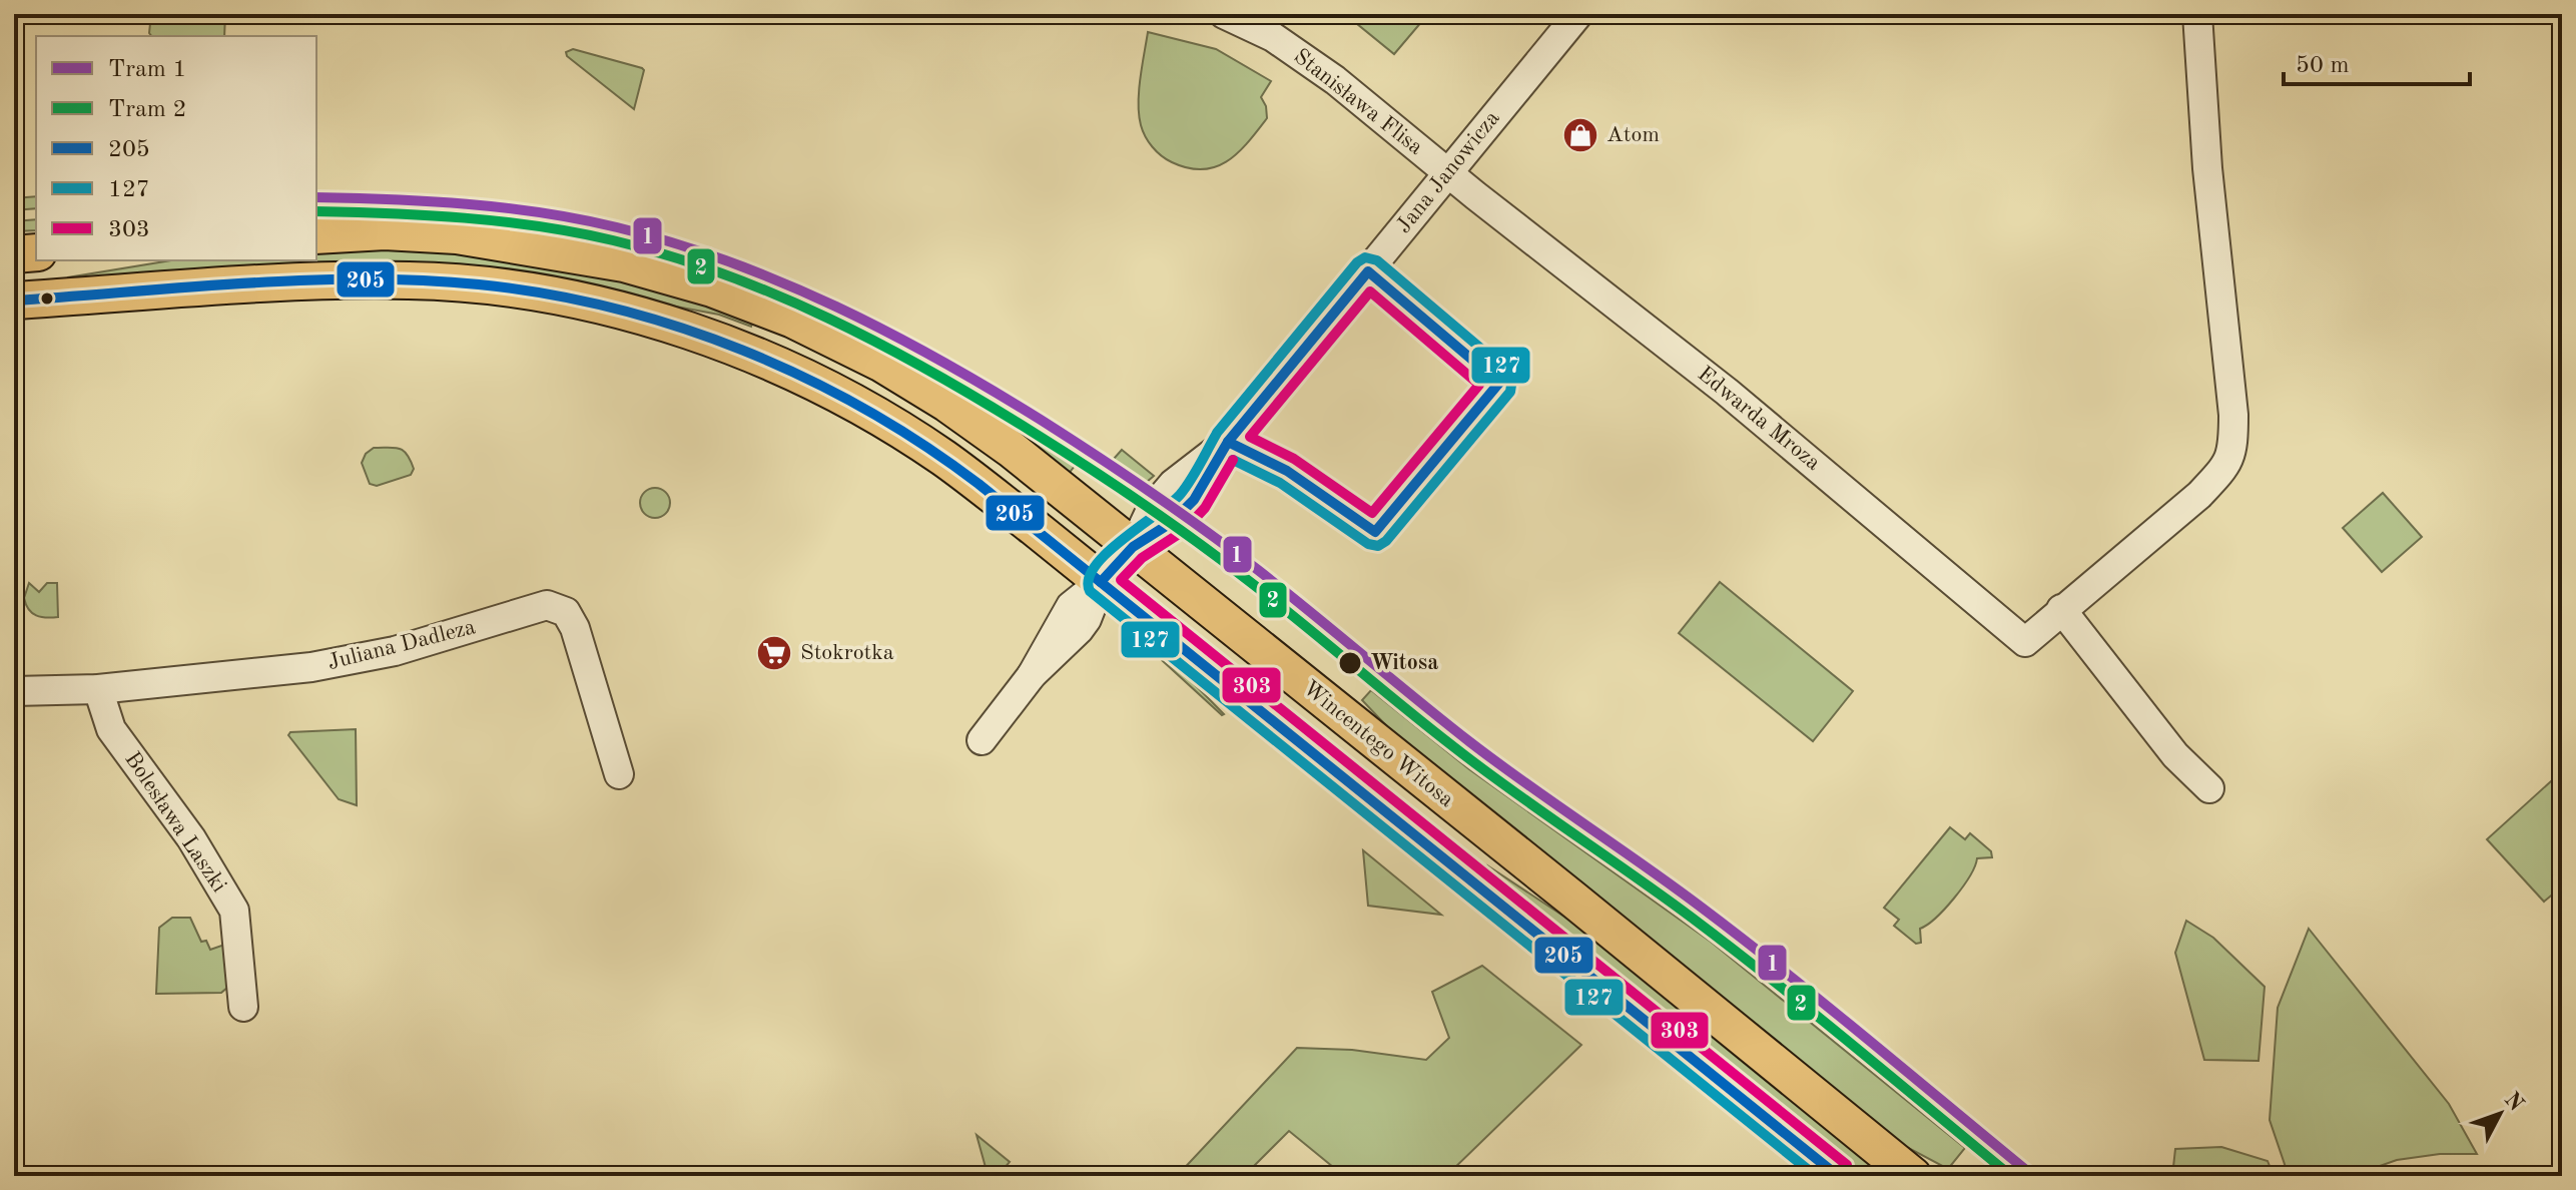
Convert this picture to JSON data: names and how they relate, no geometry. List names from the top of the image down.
{
  "streets": {
    "main road": ["Wincentego Witosa"],
    "street": [
      "Stanisława Flisa",
      "Jana Janowicza",
      "Edwarda Mroza",
      "Juliana Dadleza",
      "Bolesława Laszki"
    ]
  },
  "crossings": [
    ["Stanisława Flisa", "Jana Janowicza"],
    ["Stanisława Flisa", "Edwarda Mroza"],
    ["Jana Janowicza", "Edwarda Mroza"],
    ["Jana Janowicza", "Wincentego Witosa"],
    ["Juliana Dadleza", "Bolesława Laszki"]
  ],
  "places": {
    "shop": ["Atom"],
    "supermarket": ["Stokrotka"],
    "other": ["Witosa"]
  },
  "lines": [
    "tram line 1",
    "tram line 2",
    "transit line 127",
    "transit line 205",
    "transit line 303"
  ],
  "legend": [
    "Tram 1",
    "Tram 2",
    "205",
    "127",
    "303"
  ],
  "scale_bar": "50 m",
  "north": "top right"
}
